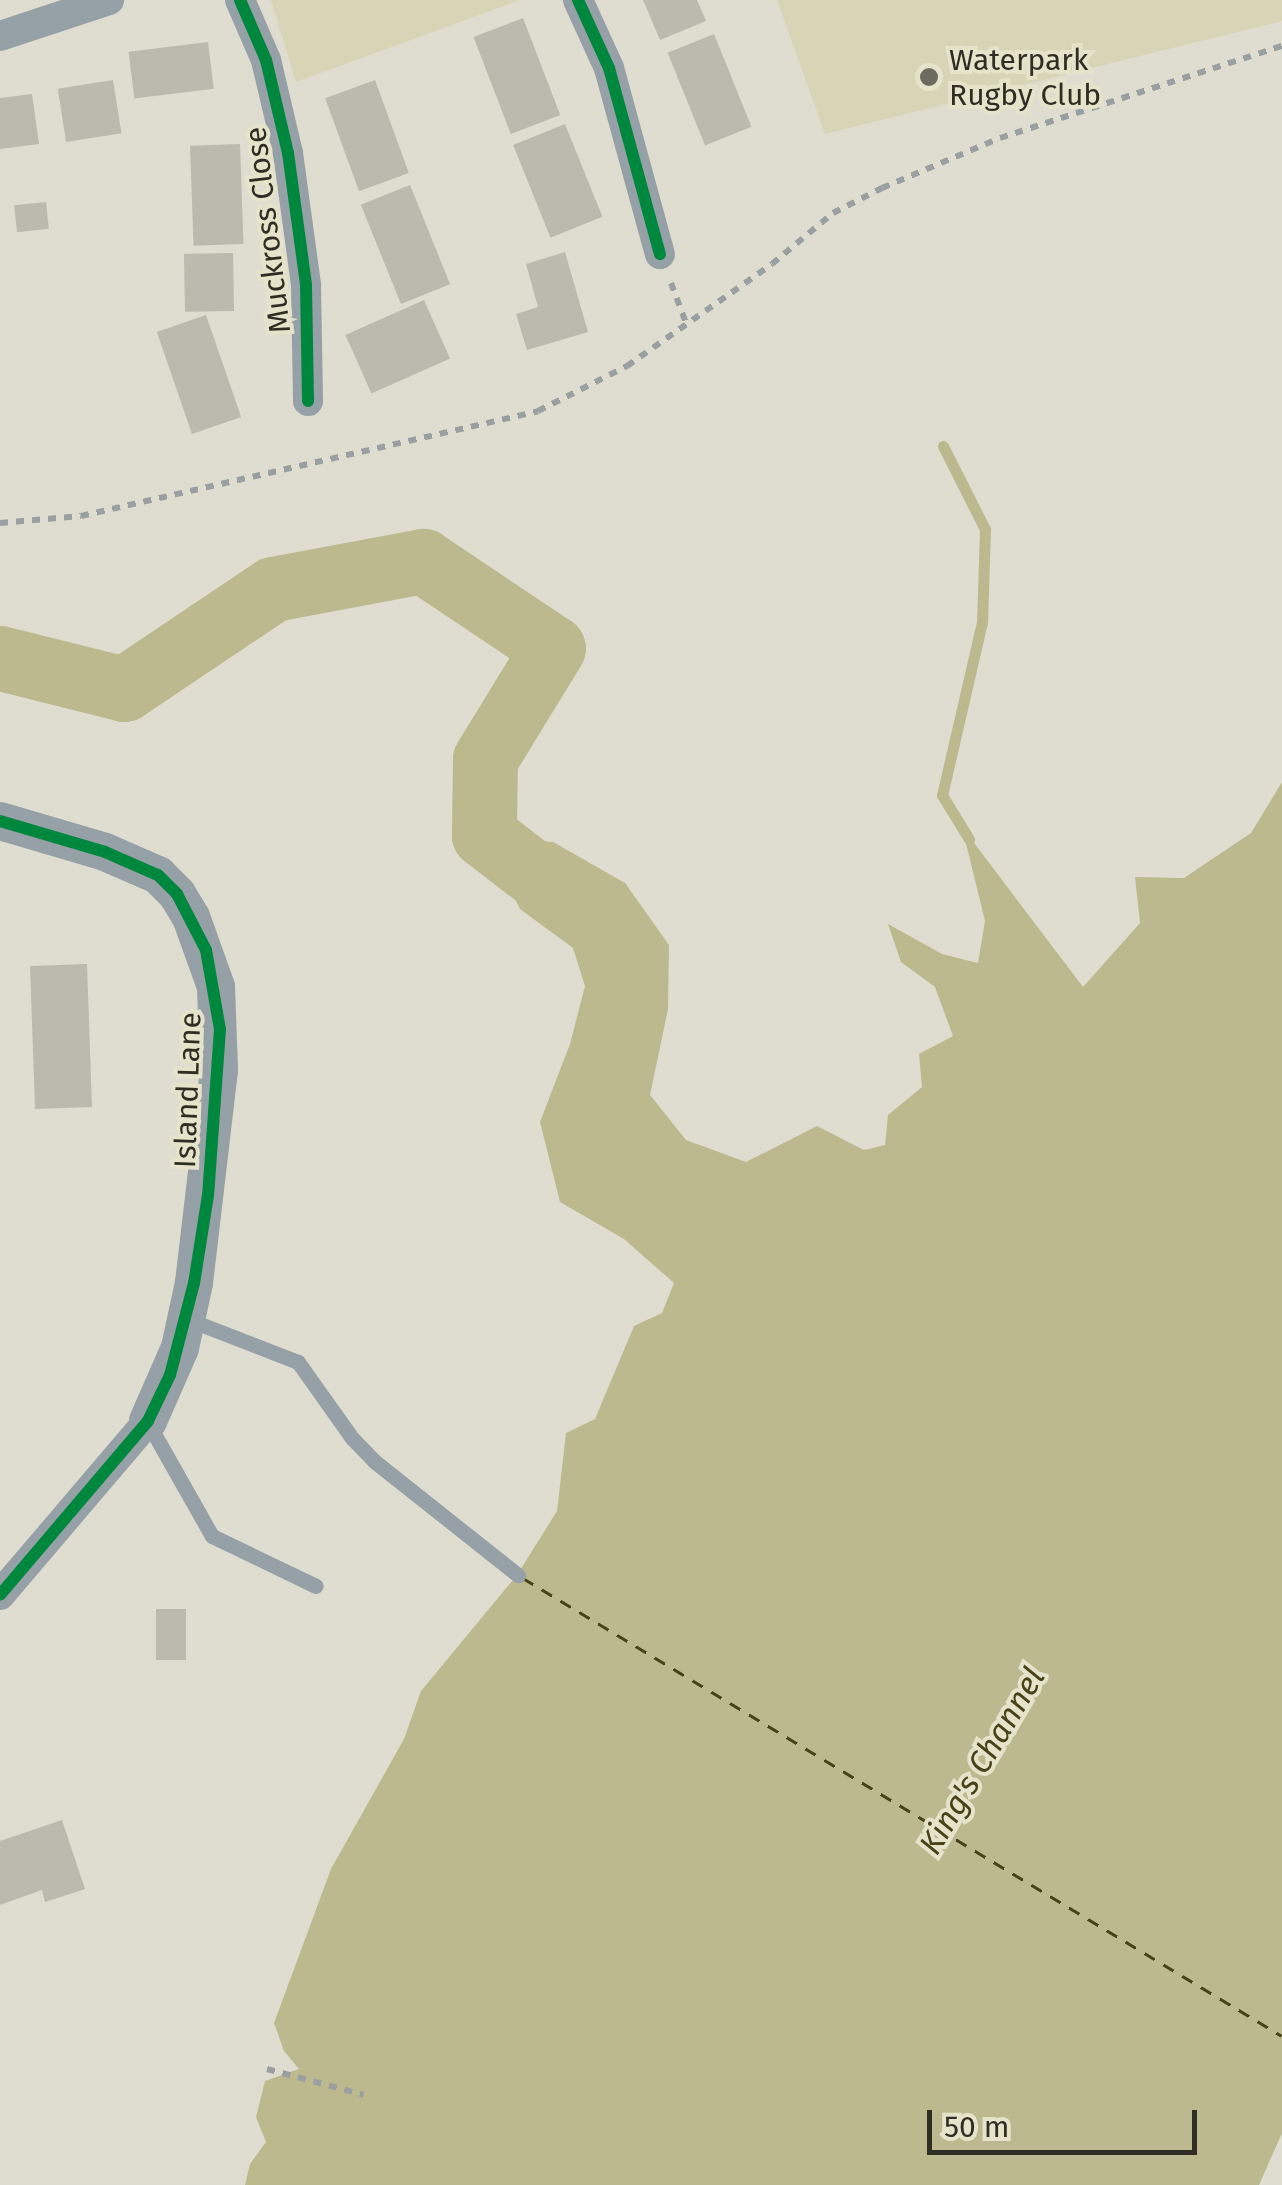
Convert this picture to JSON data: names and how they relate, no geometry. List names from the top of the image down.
{
  "streets": {
    "street": ["Muckross Close", "Island Lane"]
  },
  "water": ["King's Channel"],
  "places": ["Waterpark Rugby Club"],
  "scale_bar": "50 m"
}
